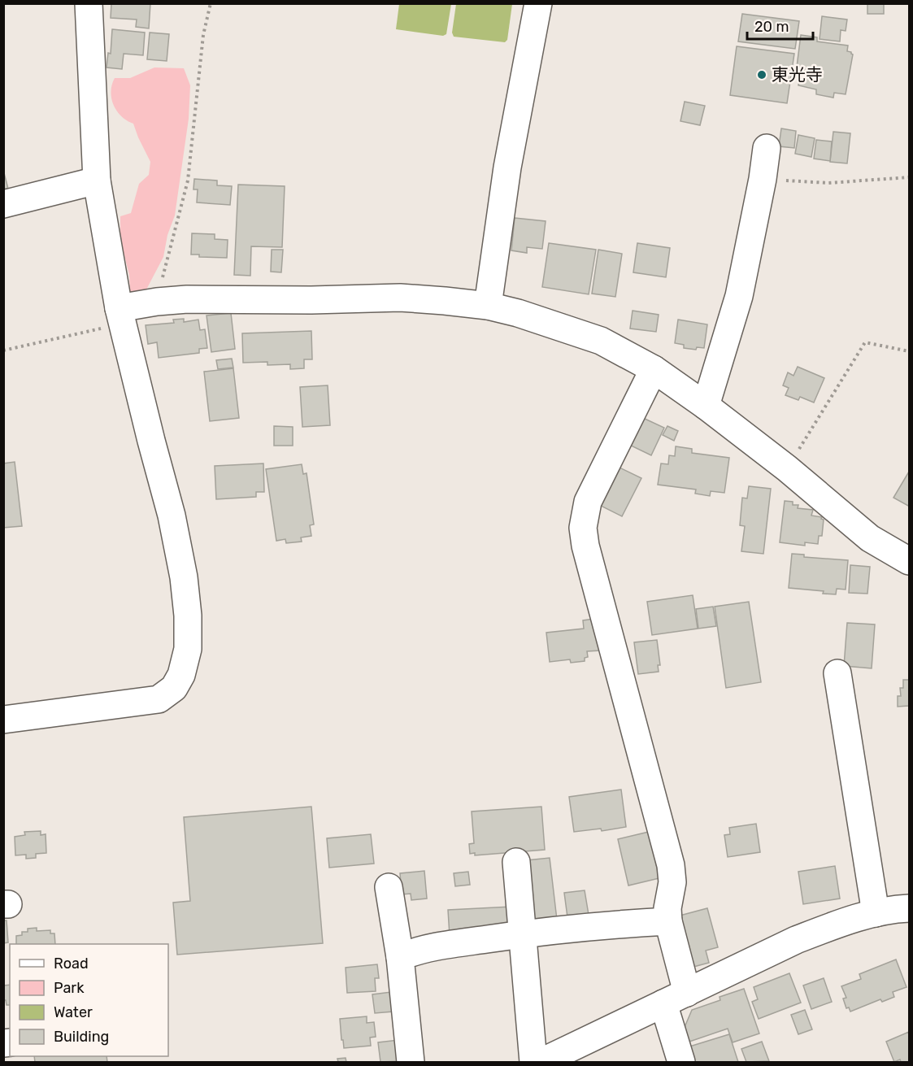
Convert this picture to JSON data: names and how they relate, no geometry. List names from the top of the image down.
{
  "places": ["東光寺"],
  "legend": [
    "Road",
    "Park",
    "Water",
    "Building"
  ],
  "scale_bar": "20 m"
}
